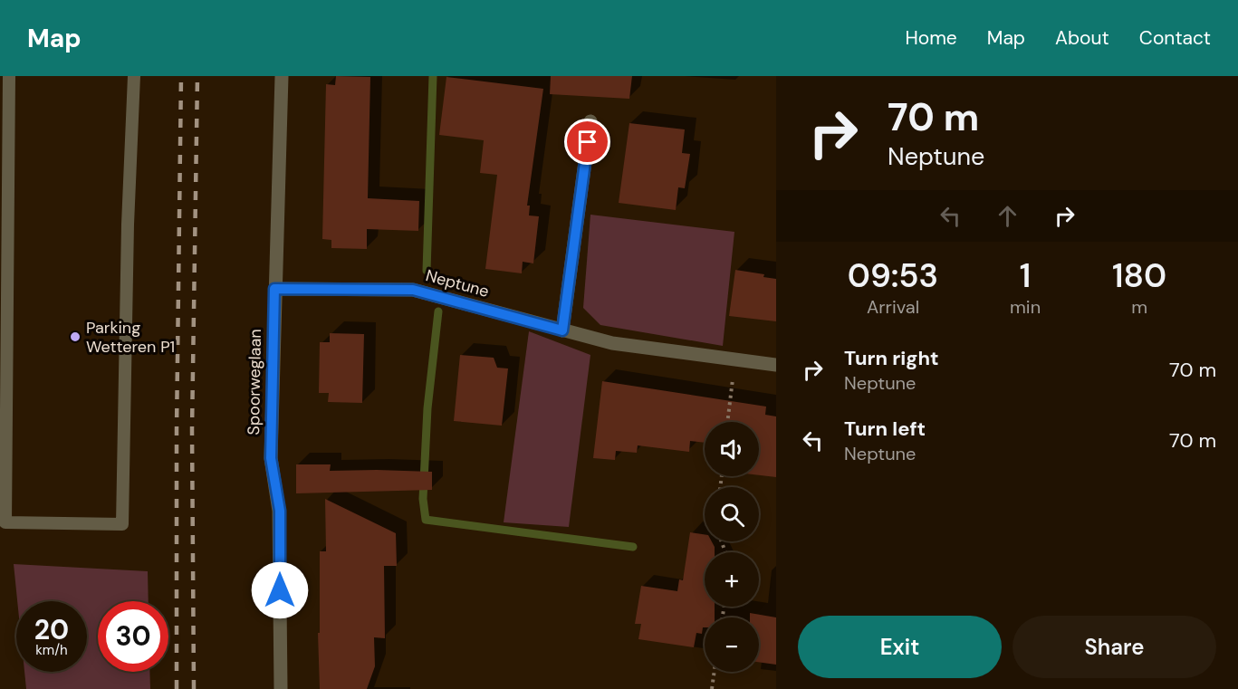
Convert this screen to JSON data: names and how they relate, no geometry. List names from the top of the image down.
{
  "streets": {
    "street": ["Neptune", "Spoorweglaan"]
  },
  "crossings": [
    ["Neptune", "Spoorweglaan"]
  ],
  "places": ["Parking Wetteren P1"],
  "page": {
    "header": "Map",
    "nav": [
      "Home",
      "Map",
      "About",
      "Contact"
    ],
    "turn": ["70 m", "Neptune"],
    "eta": [
      "09:53",
      "Arrival",
      "1",
      "min",
      "180",
      "m"
    ],
    "list": [
      {
        "name": "Turn right",
        "note": "Neptune",
        "value": "70 m"
      },
      {
        "name": "Turn left",
        "note": "Neptune",
        "value": "70 m"
      }
    ],
    "map_buttons": ["+", "−"],
    "speed": "20 km/h",
    "limit": "30",
    "buttons": ["Exit", "Share"]
  }
}
